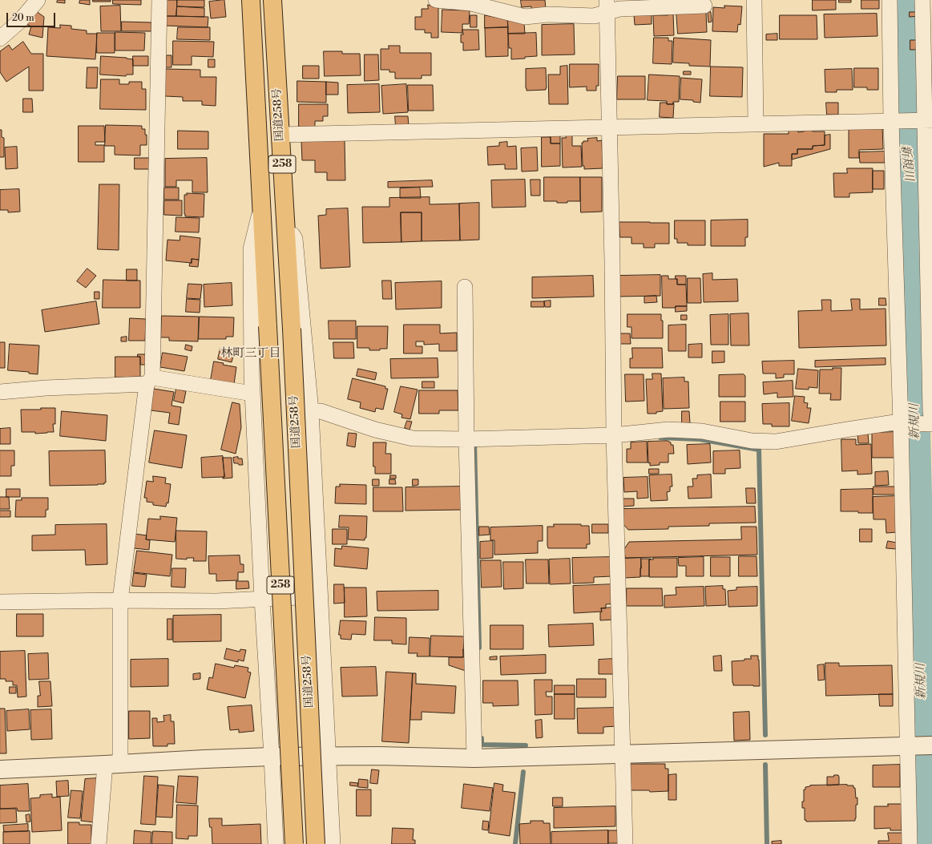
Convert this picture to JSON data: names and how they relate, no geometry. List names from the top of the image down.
{
  "streets": {
    "highway": ["国道258号", "258"]
  },
  "districts": ["林町三丁目"],
  "water": ["新規川"],
  "scale_bar": "20 m"
}
